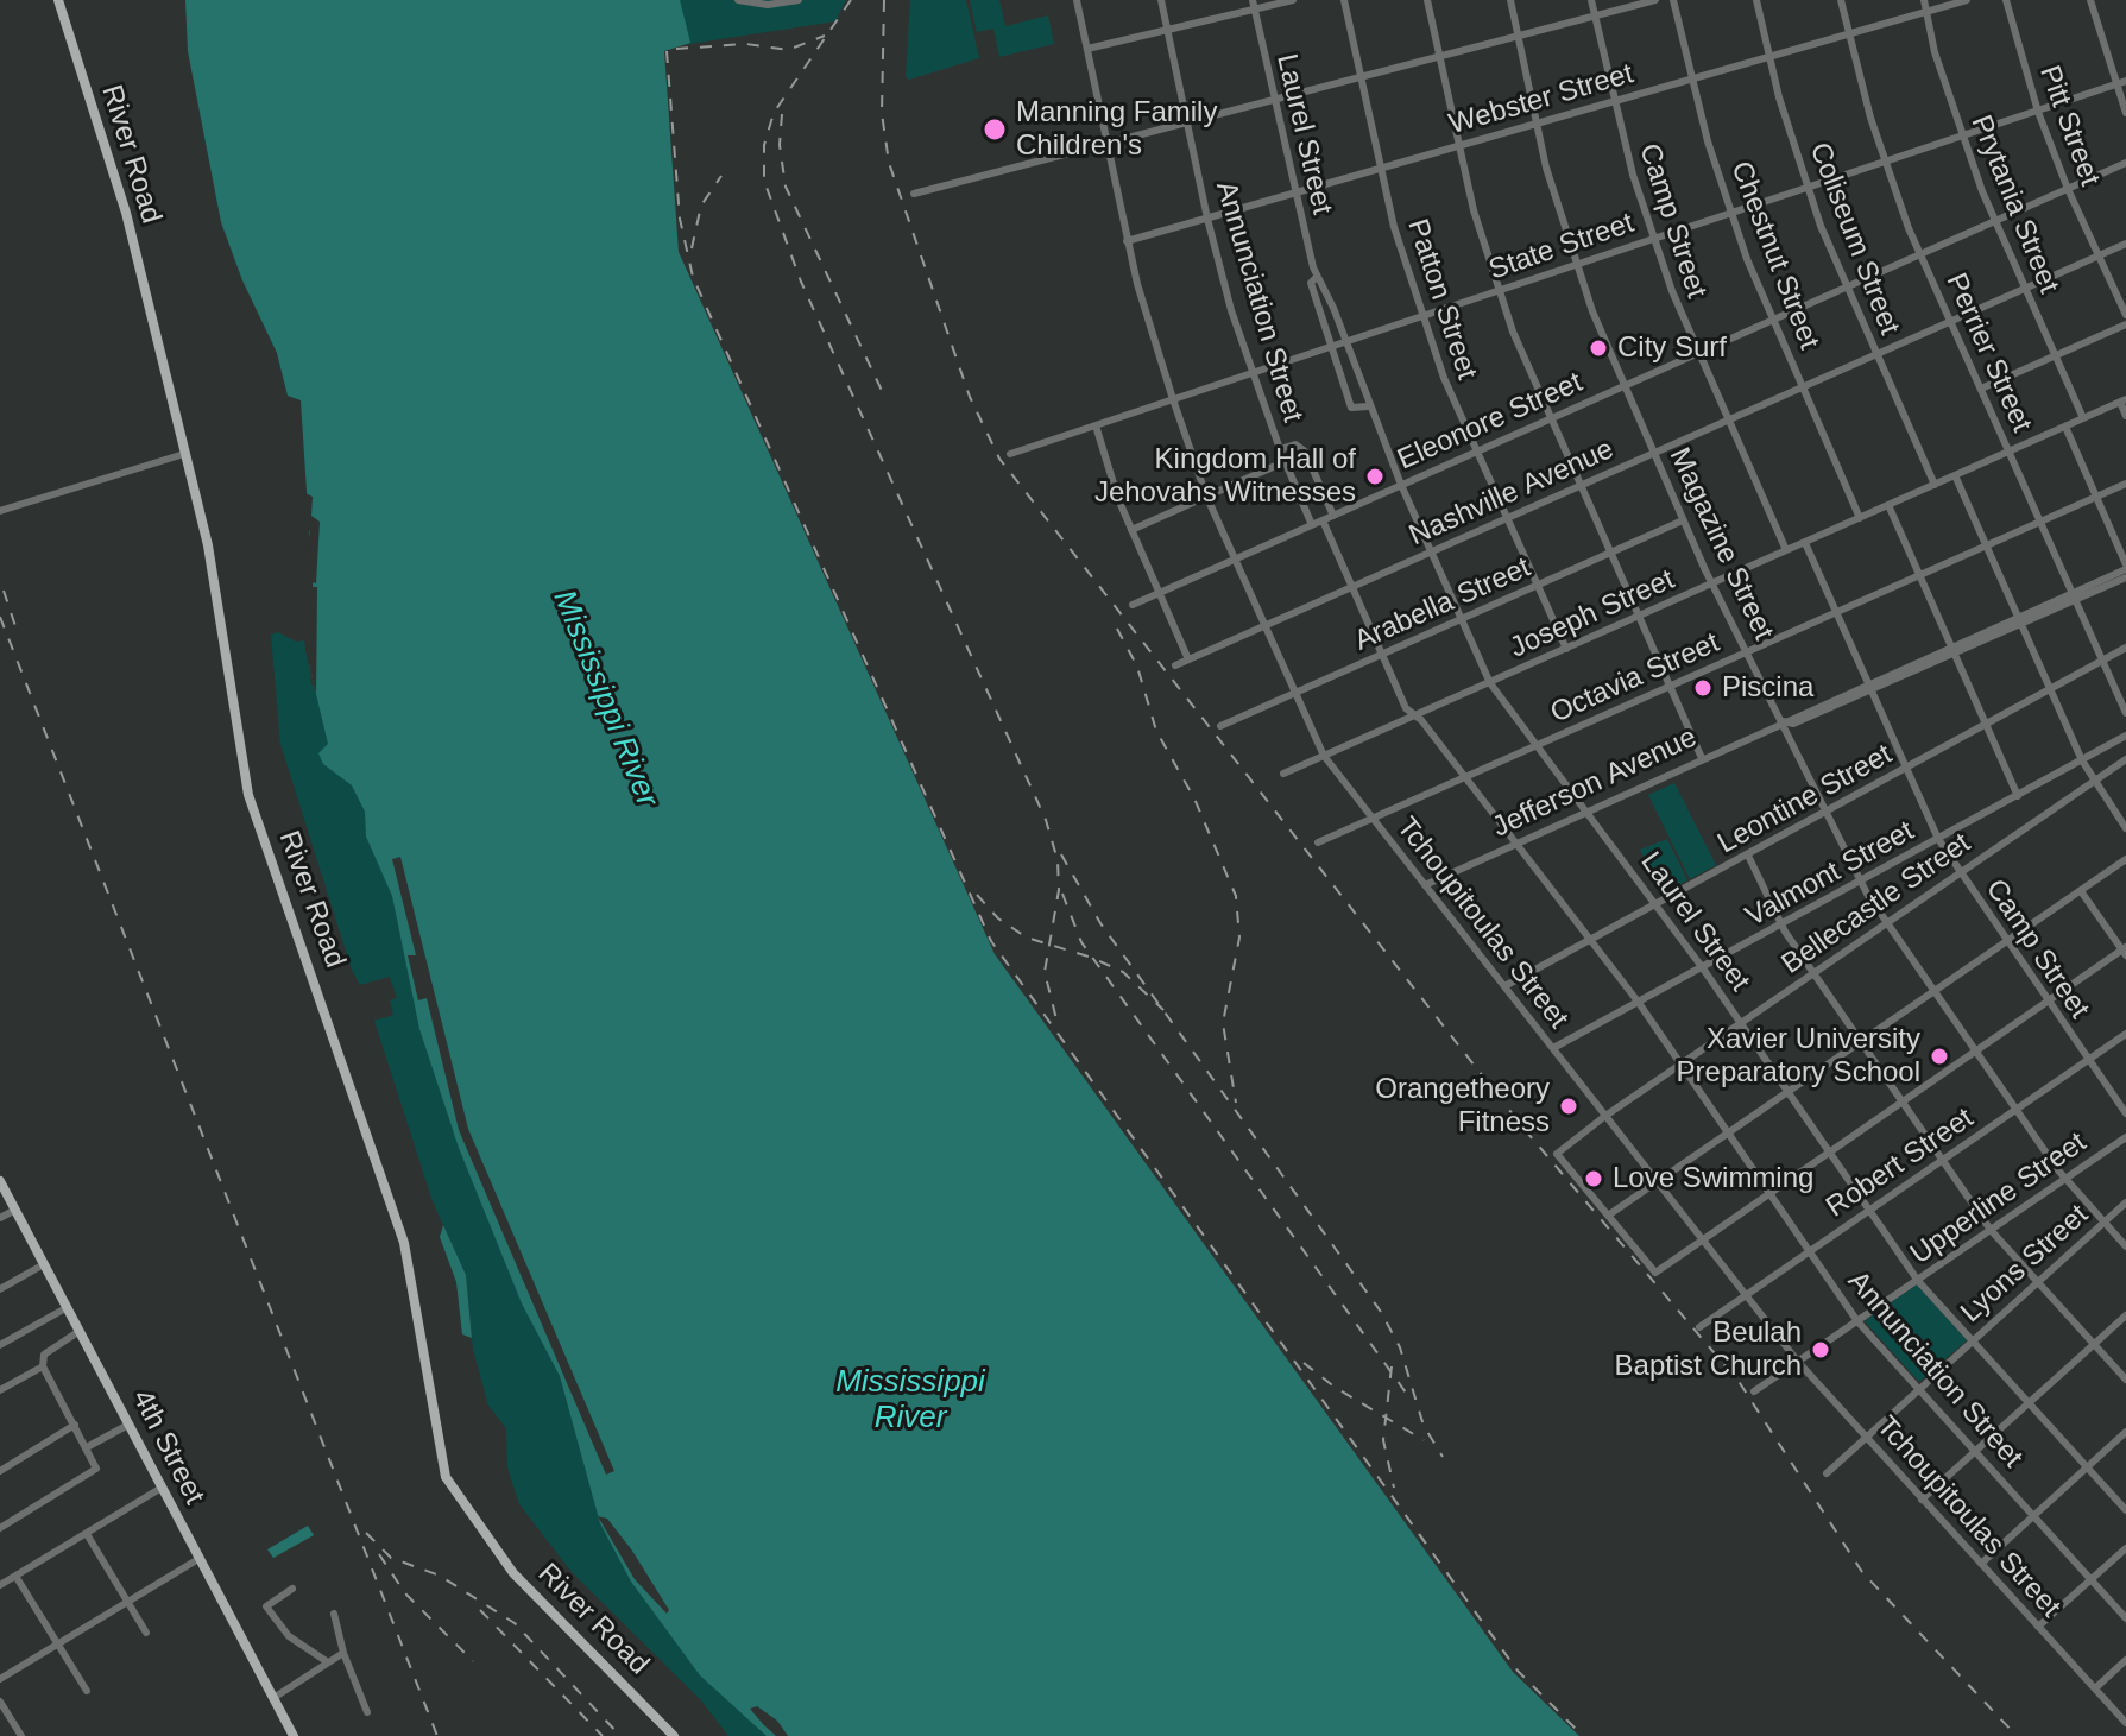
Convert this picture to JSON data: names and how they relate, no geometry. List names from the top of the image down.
{
  "streets": {
    "main road": ["River Road", "4th Street"],
    "street": [
      "Webster Street",
      "Pitt Street",
      "Laurel Street",
      "Prytania Street",
      "Camp Street",
      "Coliseum Street",
      "State Street",
      "Chestnut Street",
      "Patton Street",
      "Annunciation Street",
      "Perrier Street",
      "Eleonore Street",
      "Nashville Avenue",
      "Magazine Street",
      "Arabella Street",
      "Joseph Street",
      "Octavia Street",
      "Jefferson Avenue",
      "Leontine Street",
      "Valmont Street",
      "Bellecastle Street",
      "Tchoupitoulas Street",
      "Robert Street",
      "Upperline Street",
      "Lyons Street"
    ]
  },
  "crossings": [
    ["Webster Street", "Laurel Street"],
    ["Webster Street", "Prytania Street"],
    ["Webster Street", "Camp Street"],
    ["Webster Street", "Coliseum Street"],
    ["Webster Street", "Chestnut Street"],
    ["Webster Street", "Patton Street"],
    ["Webster Street", "Annunciation Street"],
    ["Webster Street", "Perrier Street"],
    ["Webster Street", "Magazine Street"],
    ["Webster Street", "Tchoupitoulas Street"],
    ["Pitt Street", "State Street"],
    ["Pitt Street", "Eleonore Street"],
    ["Pitt Street", "Nashville Avenue"],
    ["Laurel Street", "State Street"],
    ["Laurel Street", "Eleonore Street"],
    ["Laurel Street", "Nashville Avenue"],
    ["Laurel Street", "Arabella Street"],
    ["Laurel Street", "Joseph Street"],
    ["Laurel Street", "Octavia Street"],
    ["Laurel Street", "Jefferson Avenue"],
    ["Laurel Street", "Leontine Street"],
    ["Laurel Street", "Valmont Street"],
    ["Laurel Street", "Bellecastle Street"],
    ["Laurel Street", "Robert Street"],
    ["Laurel Street", "Upperline Street"],
    ["Laurel Street", "Lyons Street"],
    ["Prytania Street", "State Street"],
    ["Prytania Street", "Eleonore Street"],
    ["Prytania Street", "Nashville Avenue"],
    ["Prytania Street", "Joseph Street"],
    ["Camp Street", "State Street"],
    ["Camp Street", "Eleonore Street"],
    ["Camp Street", "Nashville Avenue"],
    ["Camp Street", "Joseph Street"],
    ["Camp Street", "Octavia Street"],
    ["Camp Street", "Jefferson Avenue"],
    ["Camp Street", "Leontine Street"],
    ["Camp Street", "Valmont Street"],
    ["Camp Street", "Bellecastle Street"],
    ["Camp Street", "Robert Street"],
    ["Coliseum Street", "State Street"],
    ["Coliseum Street", "Eleonore Street"],
    ["Coliseum Street", "Nashville Avenue"],
    ["Coliseum Street", "Joseph Street"],
    ["State Street", "Chestnut Street"],
    ["State Street", "Patton Street"],
    ["State Street", "Annunciation Street"],
    ["State Street", "Perrier Street"],
    ["State Street", "Magazine Street"],
    ["State Street", "Tchoupitoulas Street"],
    ["Chestnut Street", "Eleonore Street"],
    ["Chestnut Street", "Nashville Avenue"],
    ["Chestnut Street", "Joseph Street"],
    ["Patton Street", "Eleonore Street"],
    ["Patton Street", "Nashville Avenue"],
    ["Patton Street", "Arabella Street"],
    ["Patton Street", "Joseph Street"],
    ["Annunciation Street", "Eleonore Street"],
    ["Annunciation Street", "Nashville Avenue"],
    ["Annunciation Street", "Arabella Street"],
    ["Annunciation Street", "Joseph Street"],
    ["Annunciation Street", "Octavia Street"],
    ["Annunciation Street", "Jefferson Avenue"],
    ["Annunciation Street", "Leontine Street"],
    ["Annunciation Street", "Valmont Street"],
    ["Annunciation Street", "Bellecastle Street"],
    ["Annunciation Street", "Robert Street"],
    ["Annunciation Street", "Upperline Street"],
    ["Annunciation Street", "Lyons Street"],
    ["Perrier Street", "Eleonore Street"],
    ["Perrier Street", "Nashville Avenue"],
    ["Perrier Street", "Joseph Street"],
    ["Perrier Street", "Octavia Street"],
    ["Perrier Street", "Jefferson Avenue"],
    ["Perrier Street", "Leontine Street"],
    ["Eleonore Street", "Magazine Street"],
    ["Eleonore Street", "Tchoupitoulas Street"],
    ["Nashville Avenue", "Magazine Street"],
    ["Nashville Avenue", "Tchoupitoulas Street"],
    ["Magazine Street", "Arabella Street"],
    ["Magazine Street", "Joseph Street"],
    ["Magazine Street", "Octavia Street"],
    ["Magazine Street", "Jefferson Avenue"],
    ["Magazine Street", "Leontine Street"],
    ["Magazine Street", "Valmont Street"],
    ["Magazine Street", "Bellecastle Street"],
    ["Magazine Street", "Robert Street"],
    ["Magazine Street", "Upperline Street"],
    ["Magazine Street", "Lyons Street"],
    ["Arabella Street", "Tchoupitoulas Street"],
    ["Joseph Street", "Tchoupitoulas Street"],
    ["Octavia Street", "Tchoupitoulas Street"],
    ["Jefferson Avenue", "Tchoupitoulas Street"],
    ["Leontine Street", "Tchoupitoulas Street"],
    ["Valmont Street", "Tchoupitoulas Street"],
    ["Bellecastle Street", "Tchoupitoulas Street"],
    ["Tchoupitoulas Street", "Robert Street"],
    ["Tchoupitoulas Street", "Upperline Street"],
    ["Tchoupitoulas Street", "Lyons Street"]
  ],
  "water": ["Mississippi River"],
  "places": [
    "Manning Family Children's",
    "City Surf",
    "Kingdom Hall of Jehovahs Witnesses",
    "Piscina",
    "Xavier University Preparatory School",
    "Orangetheory Fitness",
    "Love Swimming",
    "Beulah Baptist Church"
  ]
}
